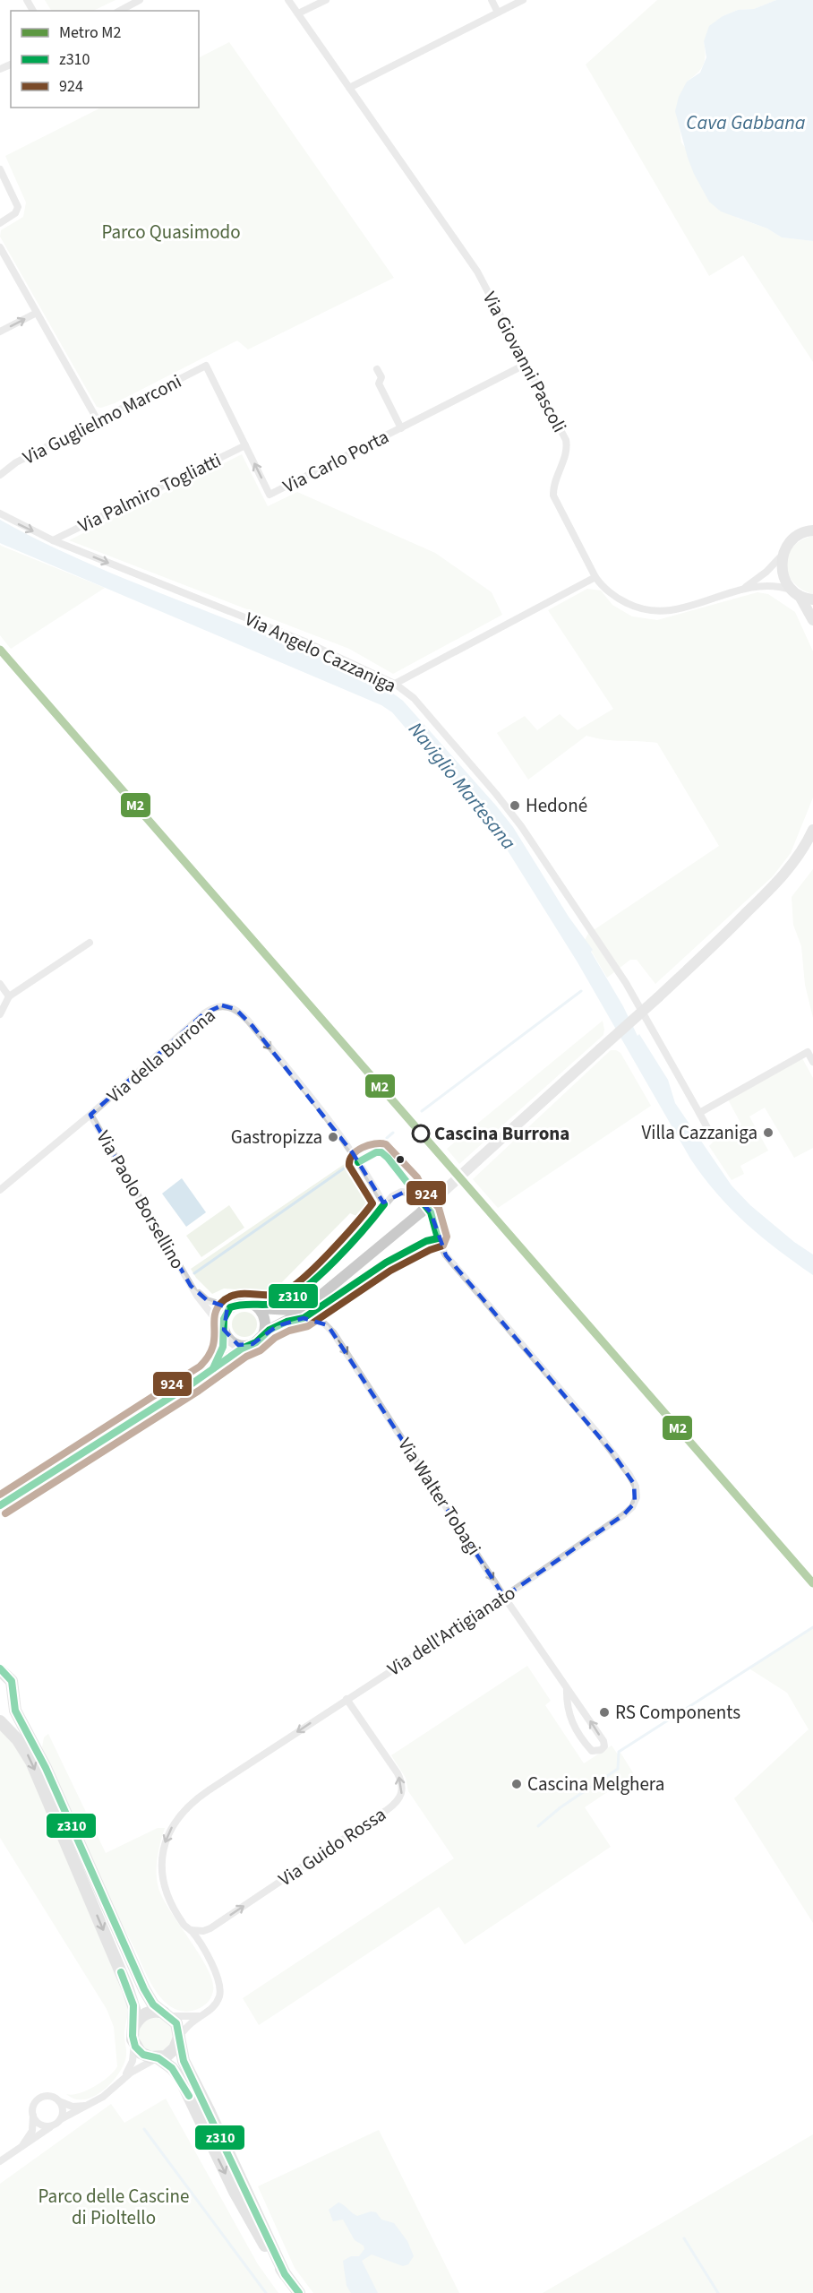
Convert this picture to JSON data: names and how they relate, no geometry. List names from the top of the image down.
{
  "streets": {
    "street": [
      "Via Giovanni Pascoli",
      "Via Guglielmo Marconi",
      "Via Carlo Porta",
      "Via Palmiro Togliatti",
      "Via Angelo Cazzaniga",
      "Via della Burrona",
      "Via Paolo Borsellino",
      "Via Walter Tobagi",
      "Via dell'Artigianato",
      "Via Guido Rossa"
    ]
  },
  "crossings": [
    ["Via Giovanni Pascoli", "Via Carlo Porta"],
    ["Via Guglielmo Marconi", "Via Carlo Porta"],
    ["Via Guglielmo Marconi", "Via Palmiro Togliatti"],
    ["Via Carlo Porta", "Via Palmiro Togliatti"],
    ["Via Palmiro Togliatti", "Via Angelo Cazzaniga"],
    ["Via della Burrona", "Via Paolo Borsellino"],
    ["Via della Burrona", "Via dell'Artigianato"],
    ["Via Walter Tobagi", "Via dell'Artigianato"],
    ["Via dell'Artigianato", "Via Guido Rossa"]
  ],
  "one_way": ["Via Angelo Cazzaniga"],
  "water": ["Cava Gabbana", "Naviglio Martesana"],
  "parks": ["Parco Quasimodo", "Parco delle Cascine di Pioltello"],
  "places": [
    "Hedoné",
    "Villa Cazzaniga",
    "Cascina Burrona",
    "Gastropizza",
    "RS Components",
    "Cascina Melghera"
  ],
  "lines": ["metro line M2", "transit line 924", "transit line z310"],
  "legend": ["Metro M2", "z310", "924"]
}
